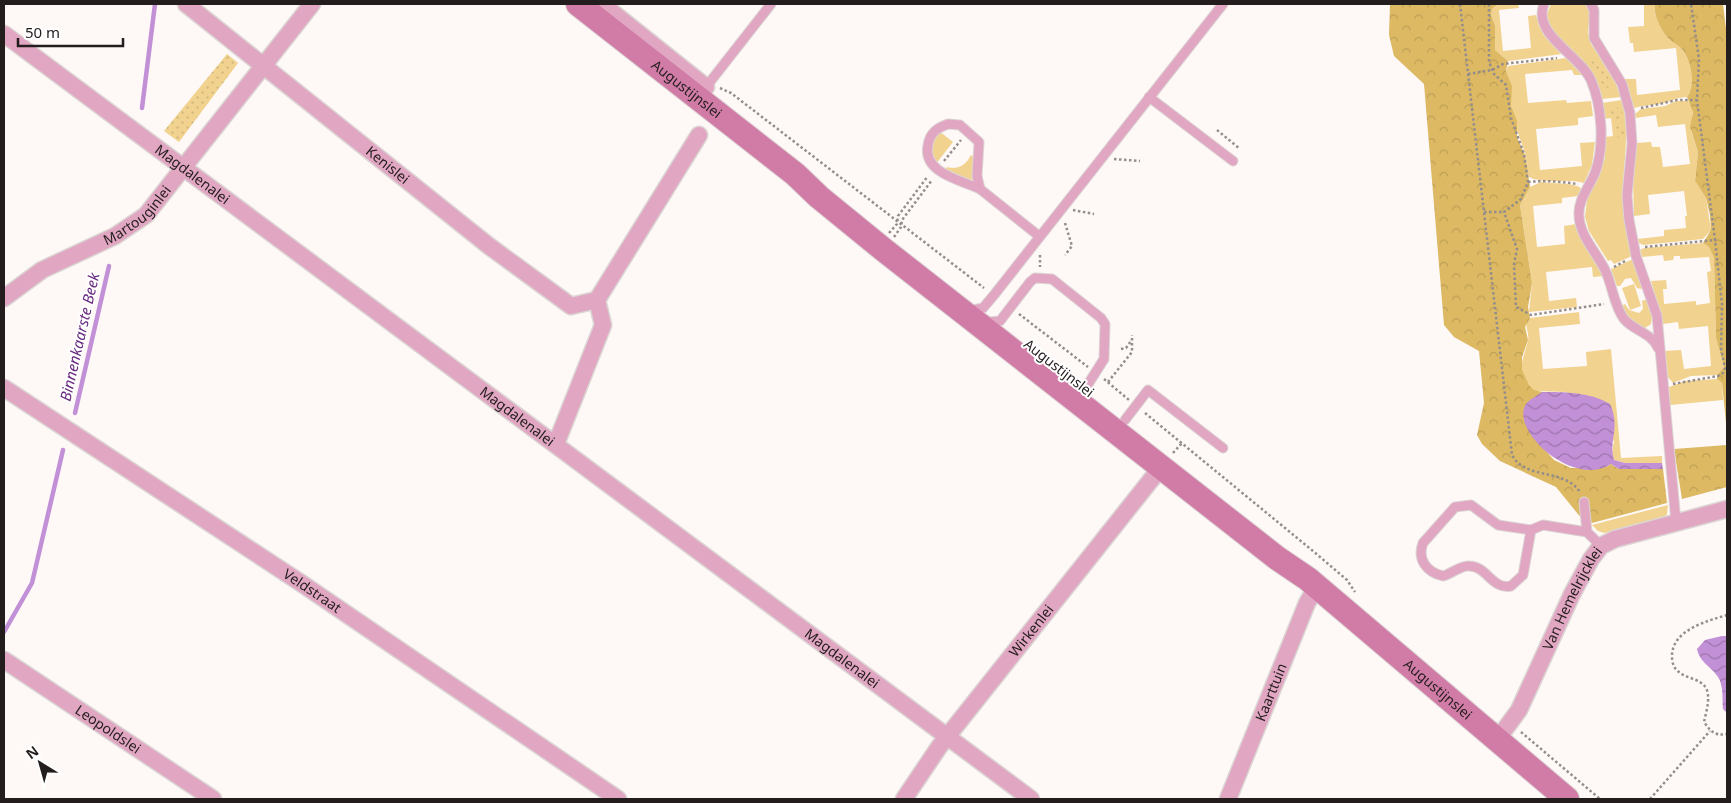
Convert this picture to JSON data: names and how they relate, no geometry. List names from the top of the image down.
{
  "streets": {
    "street": [
      "Augustijnslei",
      "Kenislei",
      "Magdalenalei",
      "Martouginlei",
      "Veldstraat",
      "Van Hemelrijcklei",
      "Wirkenlei",
      "Kaarttuin",
      "Leopoldslei"
    ]
  },
  "crossings": [
    ["Augustijnslei", "Van Hemelrijcklei"],
    ["Augustijnslei", "Wirkenlei"],
    ["Augustijnslei", "Kaarttuin"],
    ["Kenislei", "Martouginlei"],
    ["Magdalenalei", "Martouginlei"],
    ["Magdalenalei", "Wirkenlei"]
  ],
  "water": ["Binnenkaarste Beek"],
  "scale_bar": "50 m",
  "north": "top left"
}
